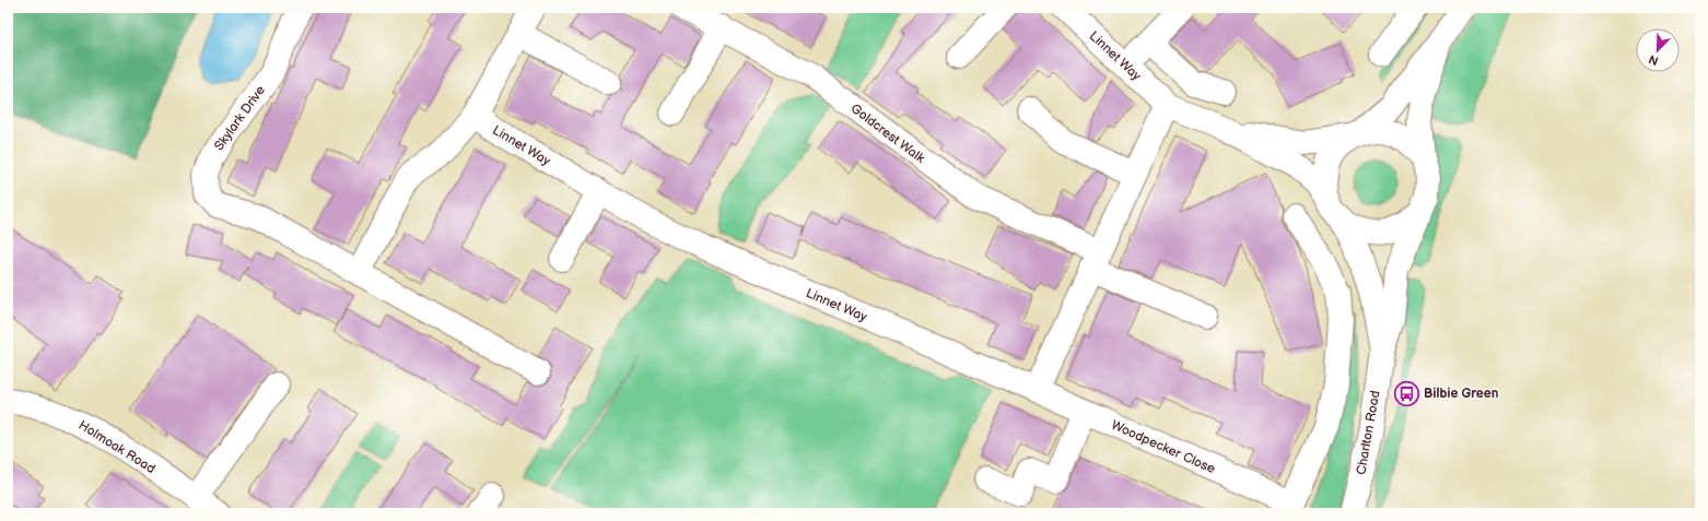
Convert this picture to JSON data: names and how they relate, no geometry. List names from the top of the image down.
{
  "streets": {
    "street": [
      "Linnet Way",
      "Skylark Drive",
      "Goldcrest Walk",
      "Charlton Road",
      "Holmoak Road",
      "Woodpecker Close"
    ]
  },
  "crossings": [
    ["Linnet Way", "Charlton Road"],
    ["Linnet Way", "Woodpecker Close"]
  ],
  "places": {
    "bus stop": ["Bilbie Green"]
  },
  "north": "bottom left"
}
